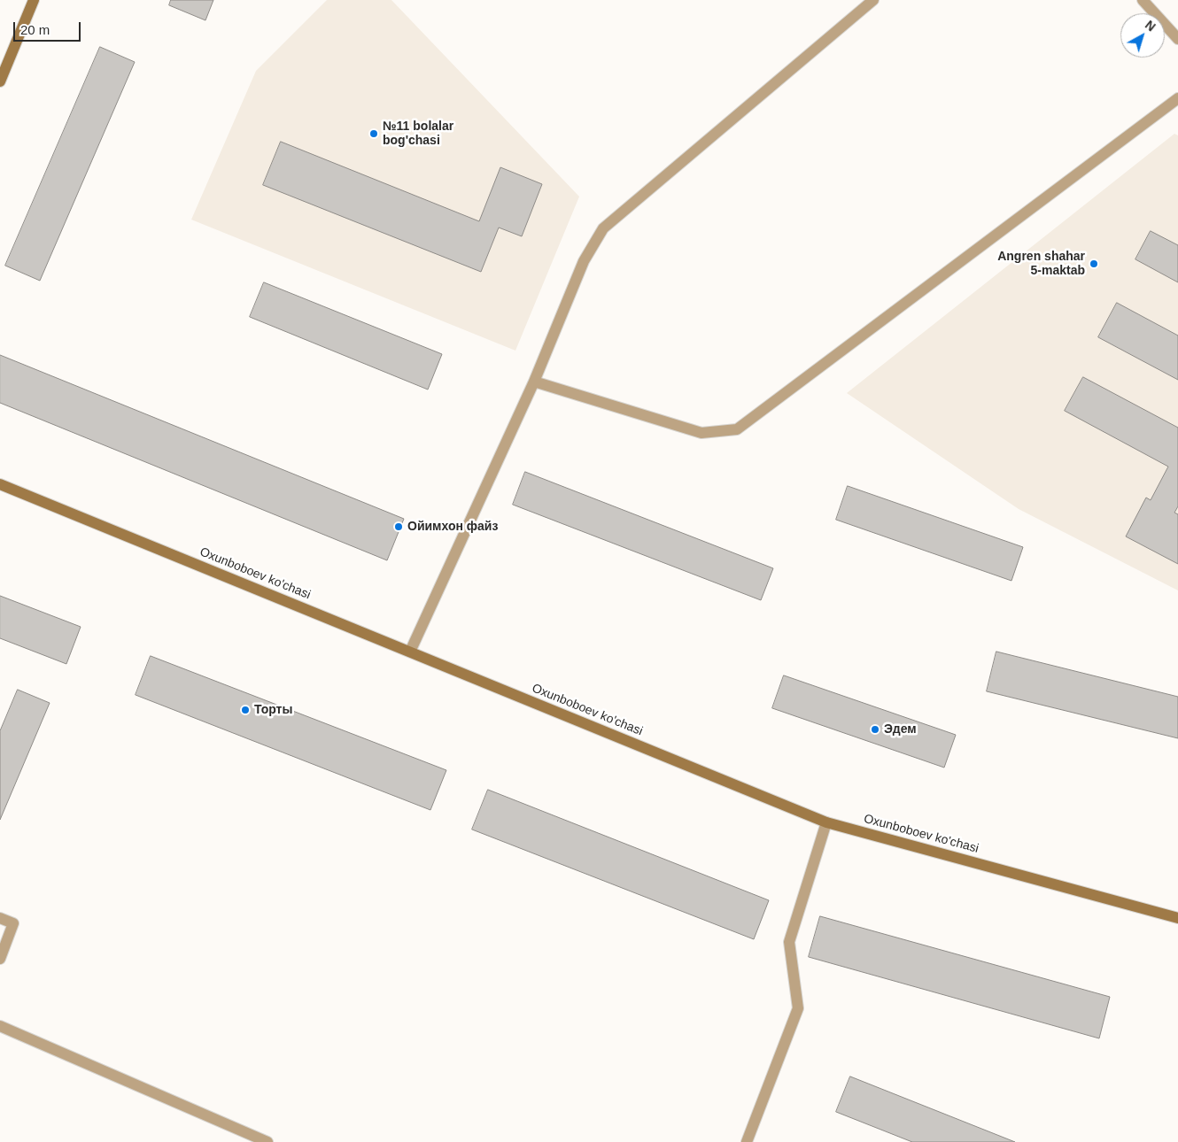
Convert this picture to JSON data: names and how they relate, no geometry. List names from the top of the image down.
{
  "streets": {
    "main road": ["Oxunboboev ko'chasi"]
  },
  "places": [
    "№11 bolalar bog'chasi",
    "Angren shahar 5-maktab",
    "Ойимхон файз",
    "Торты",
    "Эдем"
  ],
  "scale_bar": "20 m",
  "north": "top right"
}
